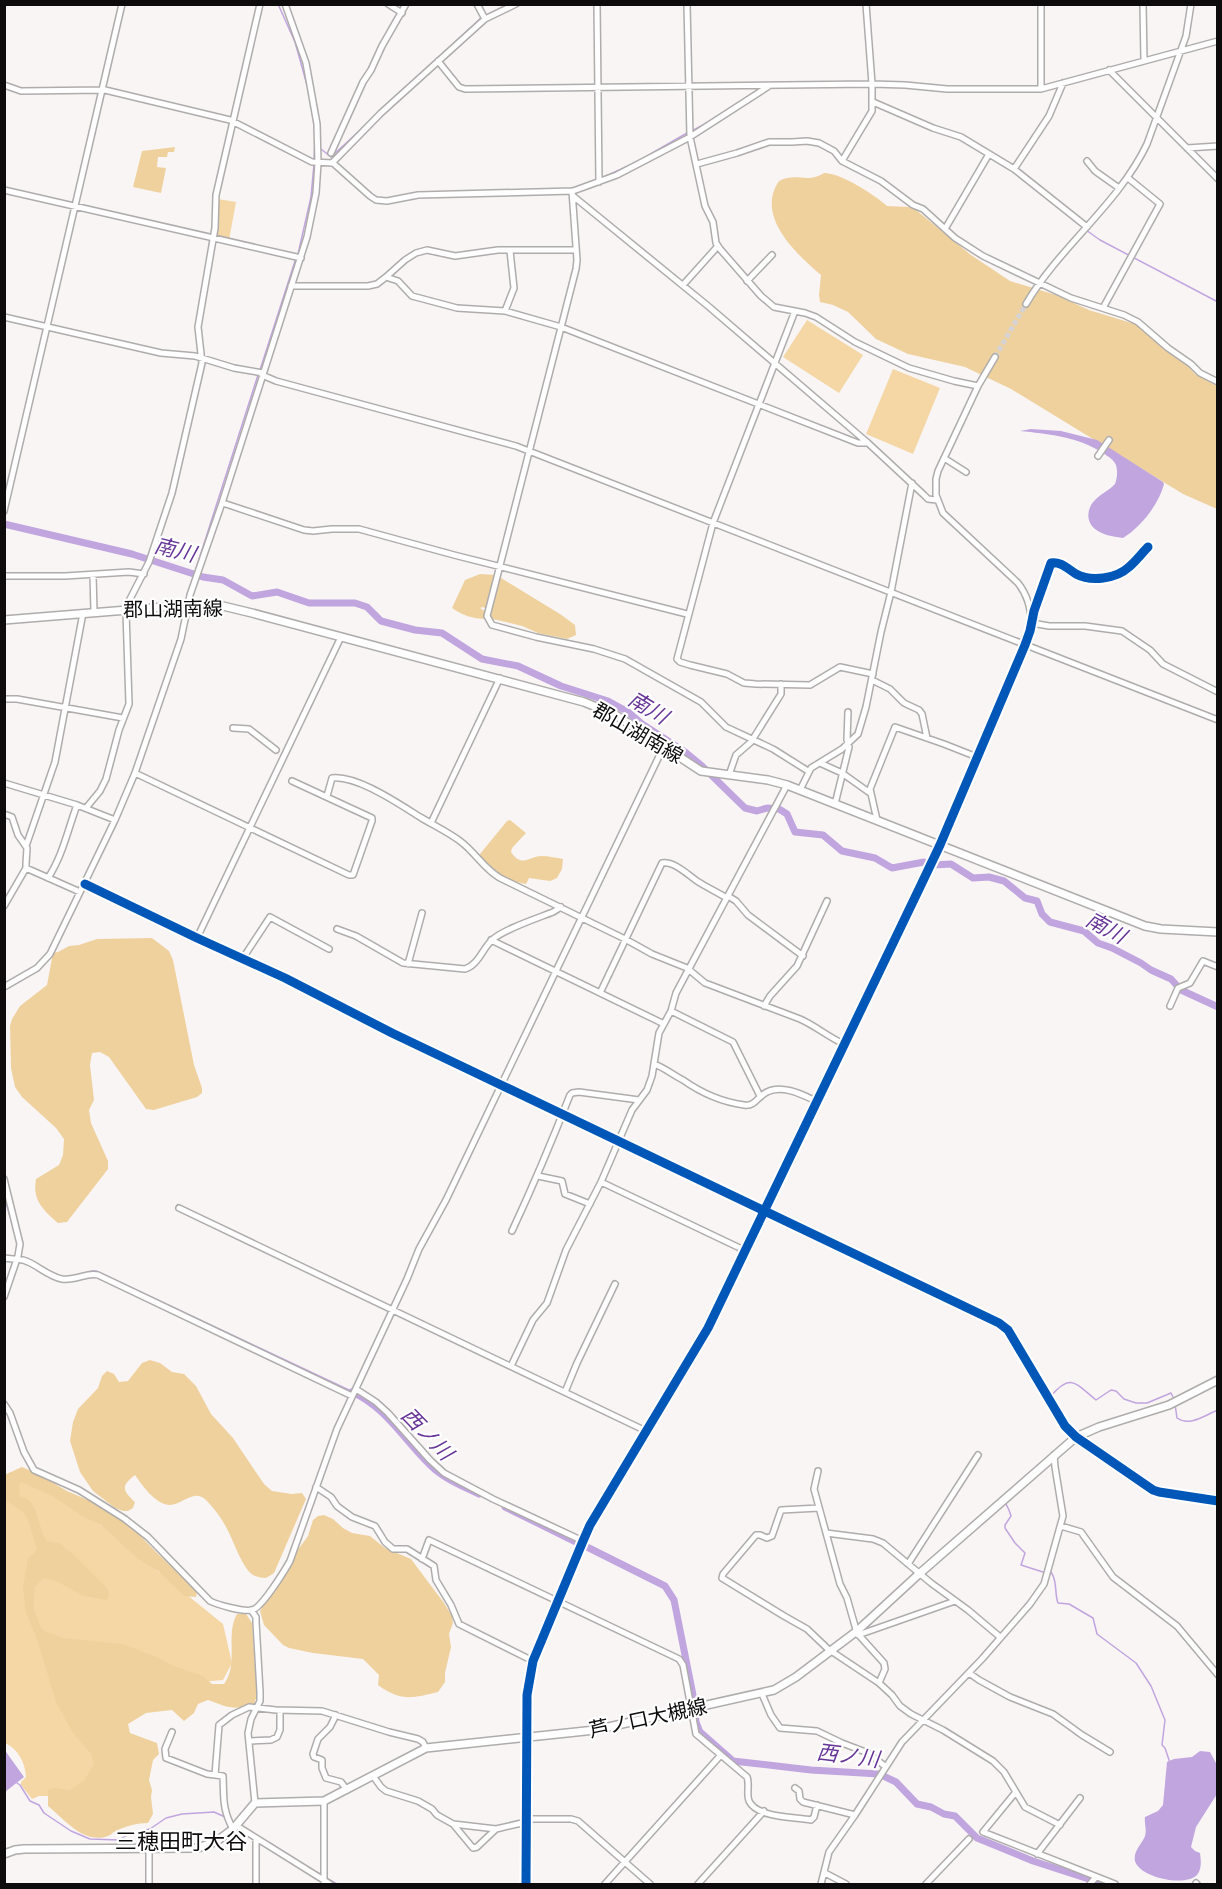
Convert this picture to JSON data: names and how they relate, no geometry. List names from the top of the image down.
{
  "streets": {
    "main road": ["郡山湖南線", "芦ノ口大槻線"]
  },
  "districts": ["三穂田町大谷"],
  "water": ["南川", "西ノ川"]
}
